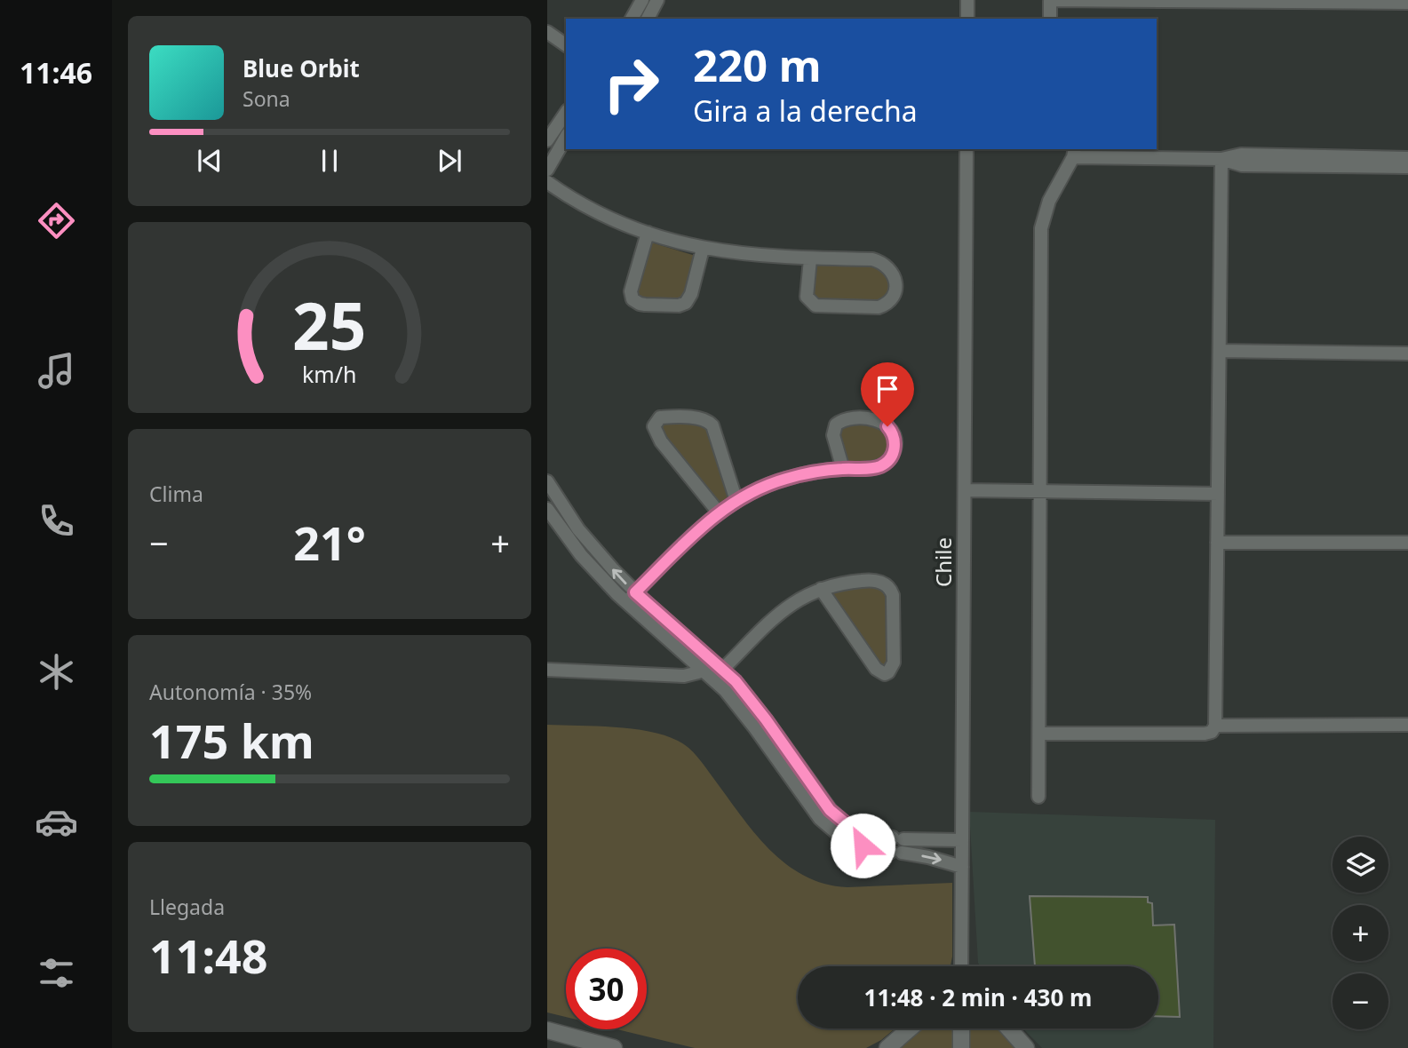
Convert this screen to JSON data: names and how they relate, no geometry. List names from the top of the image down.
{
  "streets": {
    "street": ["Chile"]
  },
  "page": {
    "tabs": "11:46",
    "turn": ["220 m", "Gira a la derecha"],
    "song": ["Blue Orbit", "Sona"],
    "tile": [
      "Clima",
      ["Autonomía · 35%", "175 km"],
      ["Llegada", "11:48"]
    ],
    "heat": ["−", "21°", "+"],
    "map_buttons": ["+", "−"],
    "limit": "30",
    "trip": "11:48 · 2 min · 430 m",
    "gauge": ["25", "km/h"]
  }
}
